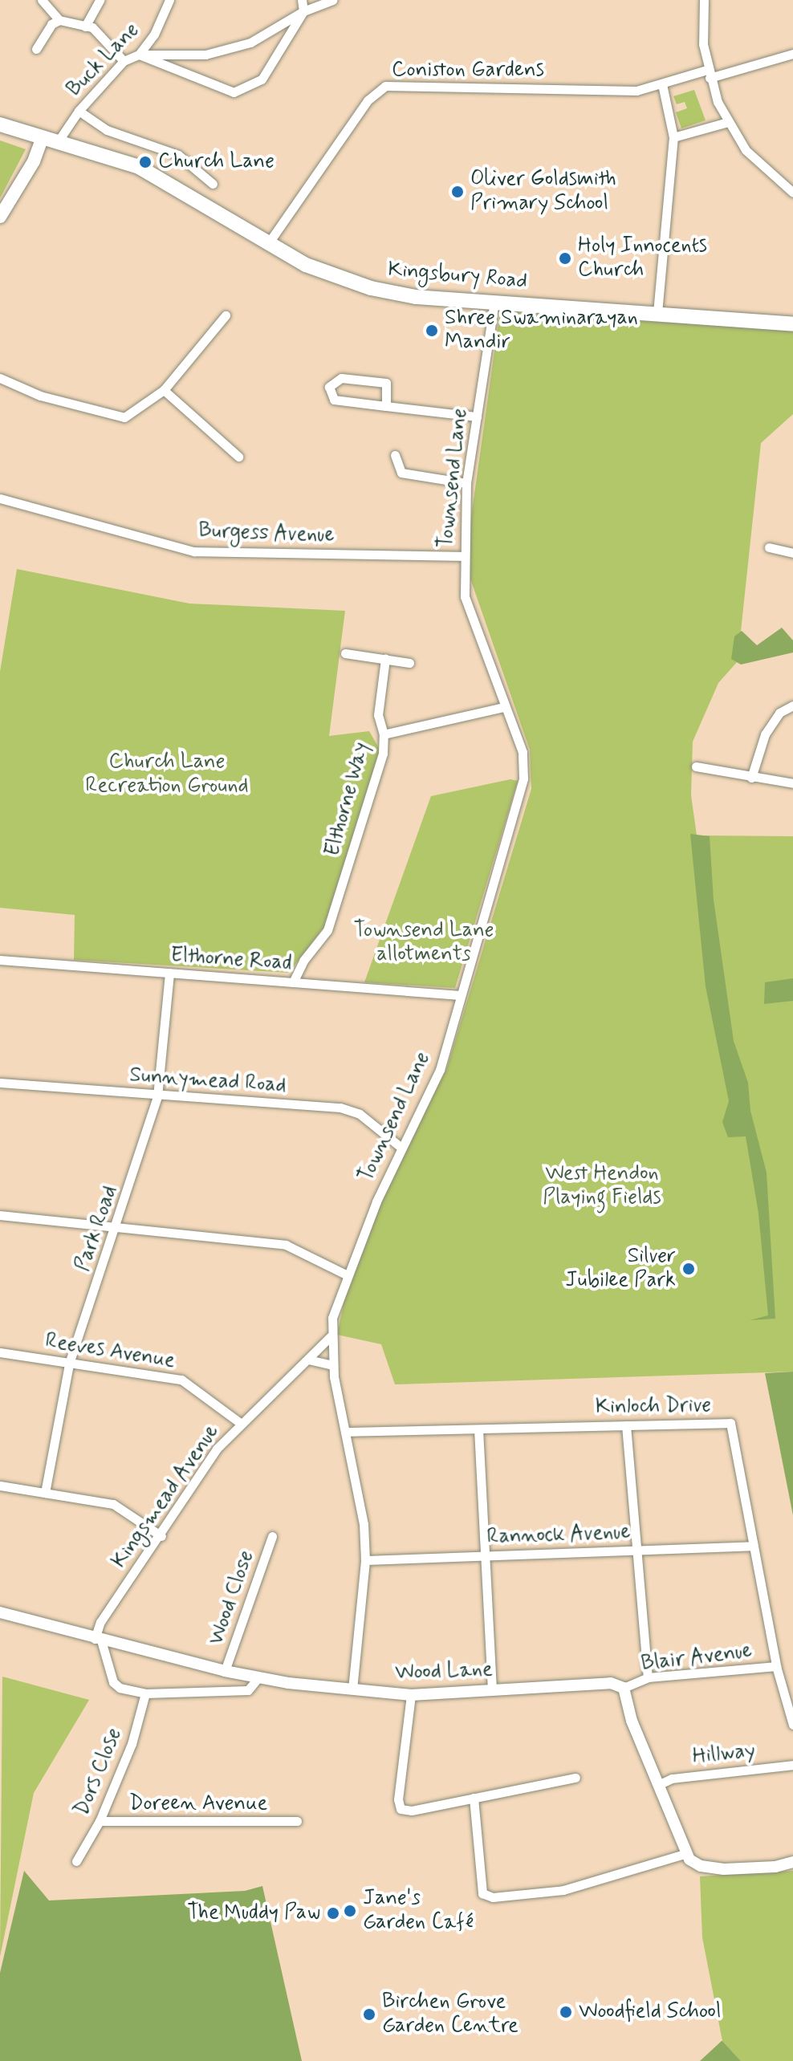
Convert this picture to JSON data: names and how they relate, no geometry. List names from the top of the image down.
{
  "streets": {
    "main road": ["Kingsbury Road"],
    "street": [
      "Buck Lane",
      "Coniston Gardens",
      "Townsend Lane",
      "Burgess Avenue",
      "Elthorne Way",
      "Elthorne Road",
      "Sunnymead Road",
      "Park Road",
      "Reeves Avenue",
      "Kinloch Drive",
      "Kingsmead Avenue",
      "Rannock Avenue",
      "Wood Close",
      "Blair Avenue",
      "Wood Lane",
      "Hillway",
      "Dors Close",
      "Doreen Avenue"
    ]
  },
  "crossings": [
    ["Buck Lane", "Kingsbury Road"],
    ["Coniston Gardens", "Kingsbury Road"],
    ["Kingsbury Road", "Townsend Lane"],
    ["Townsend Lane", "Burgess Avenue"],
    ["Townsend Lane", "Elthorne Way"],
    ["Townsend Lane", "Elthorne Road"],
    ["Townsend Lane", "Sunnymead Road"],
    ["Townsend Lane", "Kinloch Drive"],
    ["Townsend Lane", "Kingsmead Avenue"],
    ["Townsend Lane", "Rannock Avenue"],
    ["Townsend Lane", "Wood Lane"],
    ["Elthorne Way", "Elthorne Road"],
    ["Elthorne Road", "Park Road"],
    ["Sunnymead Road", "Park Road"],
    ["Park Road", "Reeves Avenue"],
    ["Reeves Avenue", "Kingsmead Avenue"],
    ["Kinloch Drive", "Rannock Avenue"],
    ["Kinloch Drive", "Blair Avenue"],
    ["Kingsmead Avenue", "Wood Lane"],
    ["Wood Close", "Wood Lane"],
    ["Blair Avenue", "Wood Lane"],
    ["Dors Close", "Doreen Avenue"]
  ],
  "parks": ["Church Lane Recreation Ground", "Townsend Lane allotments", "West Hendon Playing Fields"],
  "places": [
    "Church Lane",
    "Oliver Goldsmith Primary School",
    "Holy Innocents Church",
    "Shree Swaminarayan Mandir",
    "Silver Jubilee Park",
    "Jane's Garden Café",
    "The Muddy Paw",
    "Woodfield School",
    "Birchen Grove Garden Centre"
  ]
}
